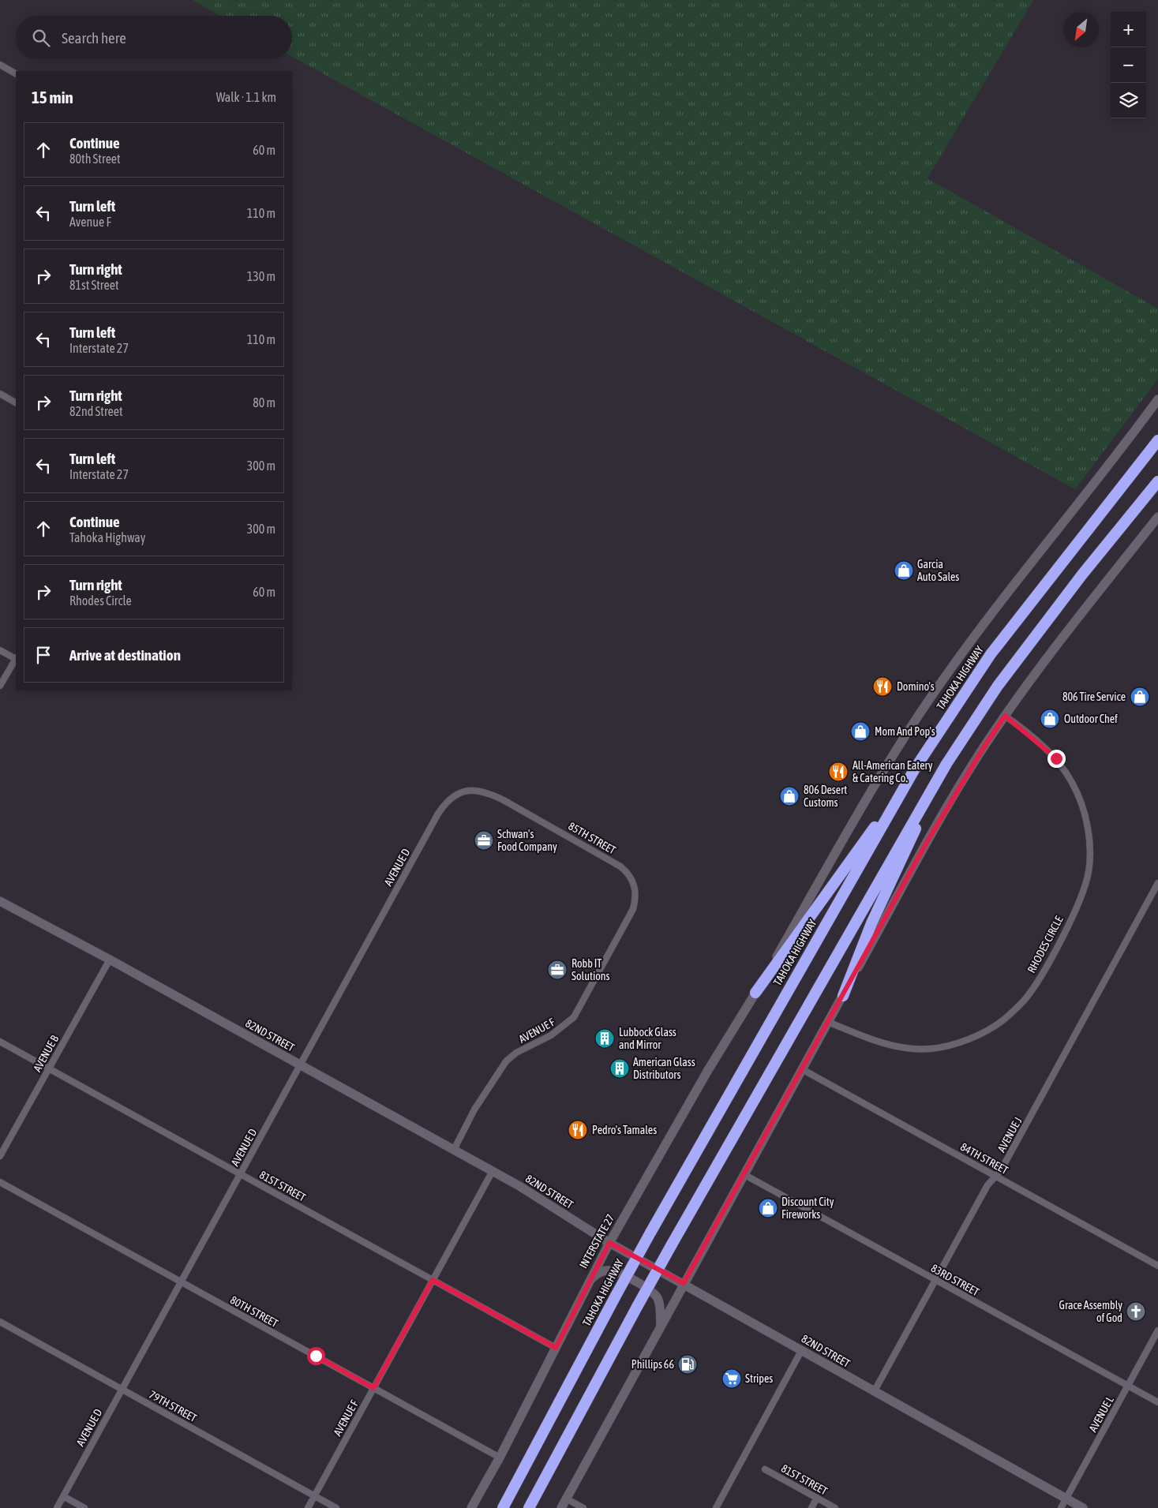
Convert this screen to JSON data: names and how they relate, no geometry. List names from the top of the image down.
{
  "streets": {
    "highway": ["TAHOKA HIGHWAY"],
    "main road": ["82ND STREET", "INTERSTATE 27"],
    "street": [
      "85TH STREET",
      "AVENUE D",
      "RHODES CIRCLE",
      "AVENUE F",
      "AVENUE B",
      "AVENUE J",
      "84TH STREET",
      "81ST STREET",
      "83RD STREET",
      "80TH STREET",
      "79TH STREET",
      "AVENUE L"
    ]
  },
  "crossings": [
    ["TAHOKA HIGHWAY", "INTERSTATE 27"],
    ["85TH STREET", "AVENUE D"],
    ["85TH STREET", "AVENUE F"],
    ["AVENUE D", "82ND STREET"],
    ["AVENUE D", "81ST STREET"],
    ["AVENUE D", "80TH STREET"],
    ["AVENUE D", "79TH STREET"],
    ["AVENUE F", "82ND STREET"],
    ["AVENUE F", "81ST STREET"],
    ["AVENUE F", "80TH STREET"],
    ["AVENUE F", "79TH STREET"],
    ["82ND STREET", "AVENUE B"],
    ["82ND STREET", "AVENUE J"],
    ["82ND STREET", "INTERSTATE 27"],
    ["82ND STREET", "AVENUE L"],
    ["AVENUE B", "81ST STREET"],
    ["AVENUE J", "84TH STREET"],
    ["AVENUE J", "83RD STREET"],
    ["81ST STREET", "INTERSTATE 27"],
    ["INTERSTATE 27", "80TH STREET"],
    ["83RD STREET", "AVENUE L"]
  ],
  "places": {
    "shop": [
      "Garcia Auto Sales",
      "806 Tire Service",
      "Outdoor Chef",
      "Mom And Pop's",
      "806 Desert Customs",
      "Discount City Fireworks"
    ],
    "restaurant": ["Domino's", "All-American Eatery & Catering Co.", "Pedro's Tamales"],
    "office": ["Schwan's Food Company", "Robb IT Solutions"],
    "building": ["Lubbock Glass and Mirror", "American Glass Distributors"],
    "church": ["Grace Assembly of God"],
    "fuel station": ["Phillips 66"],
    "supermarket": ["Stripes"]
  },
  "north": "bottom left",
  "page": {
    "map_buttons": ["+", "−"],
    "search": "Search here",
    "heading": ["15 min", "Walk · 1.1 km"],
    "list": [
      ["Continue", "80th Street", "60 m"],
      ["Turn left", "Avenue F", "110 m"],
      ["Turn right", "81st Street", "130 m"],
      ["Turn left", "Interstate 27", "110 m"],
      ["Turn right", "82nd Street", "80 m"],
      ["Turn left", "Interstate 27", "300 m"],
      ["Continue", "Tahoka Highway", "300 m"],
      ["Turn right", "Rhodes Circle", "60 m"],
      "Arrive at destination"
    ]
  }
}
